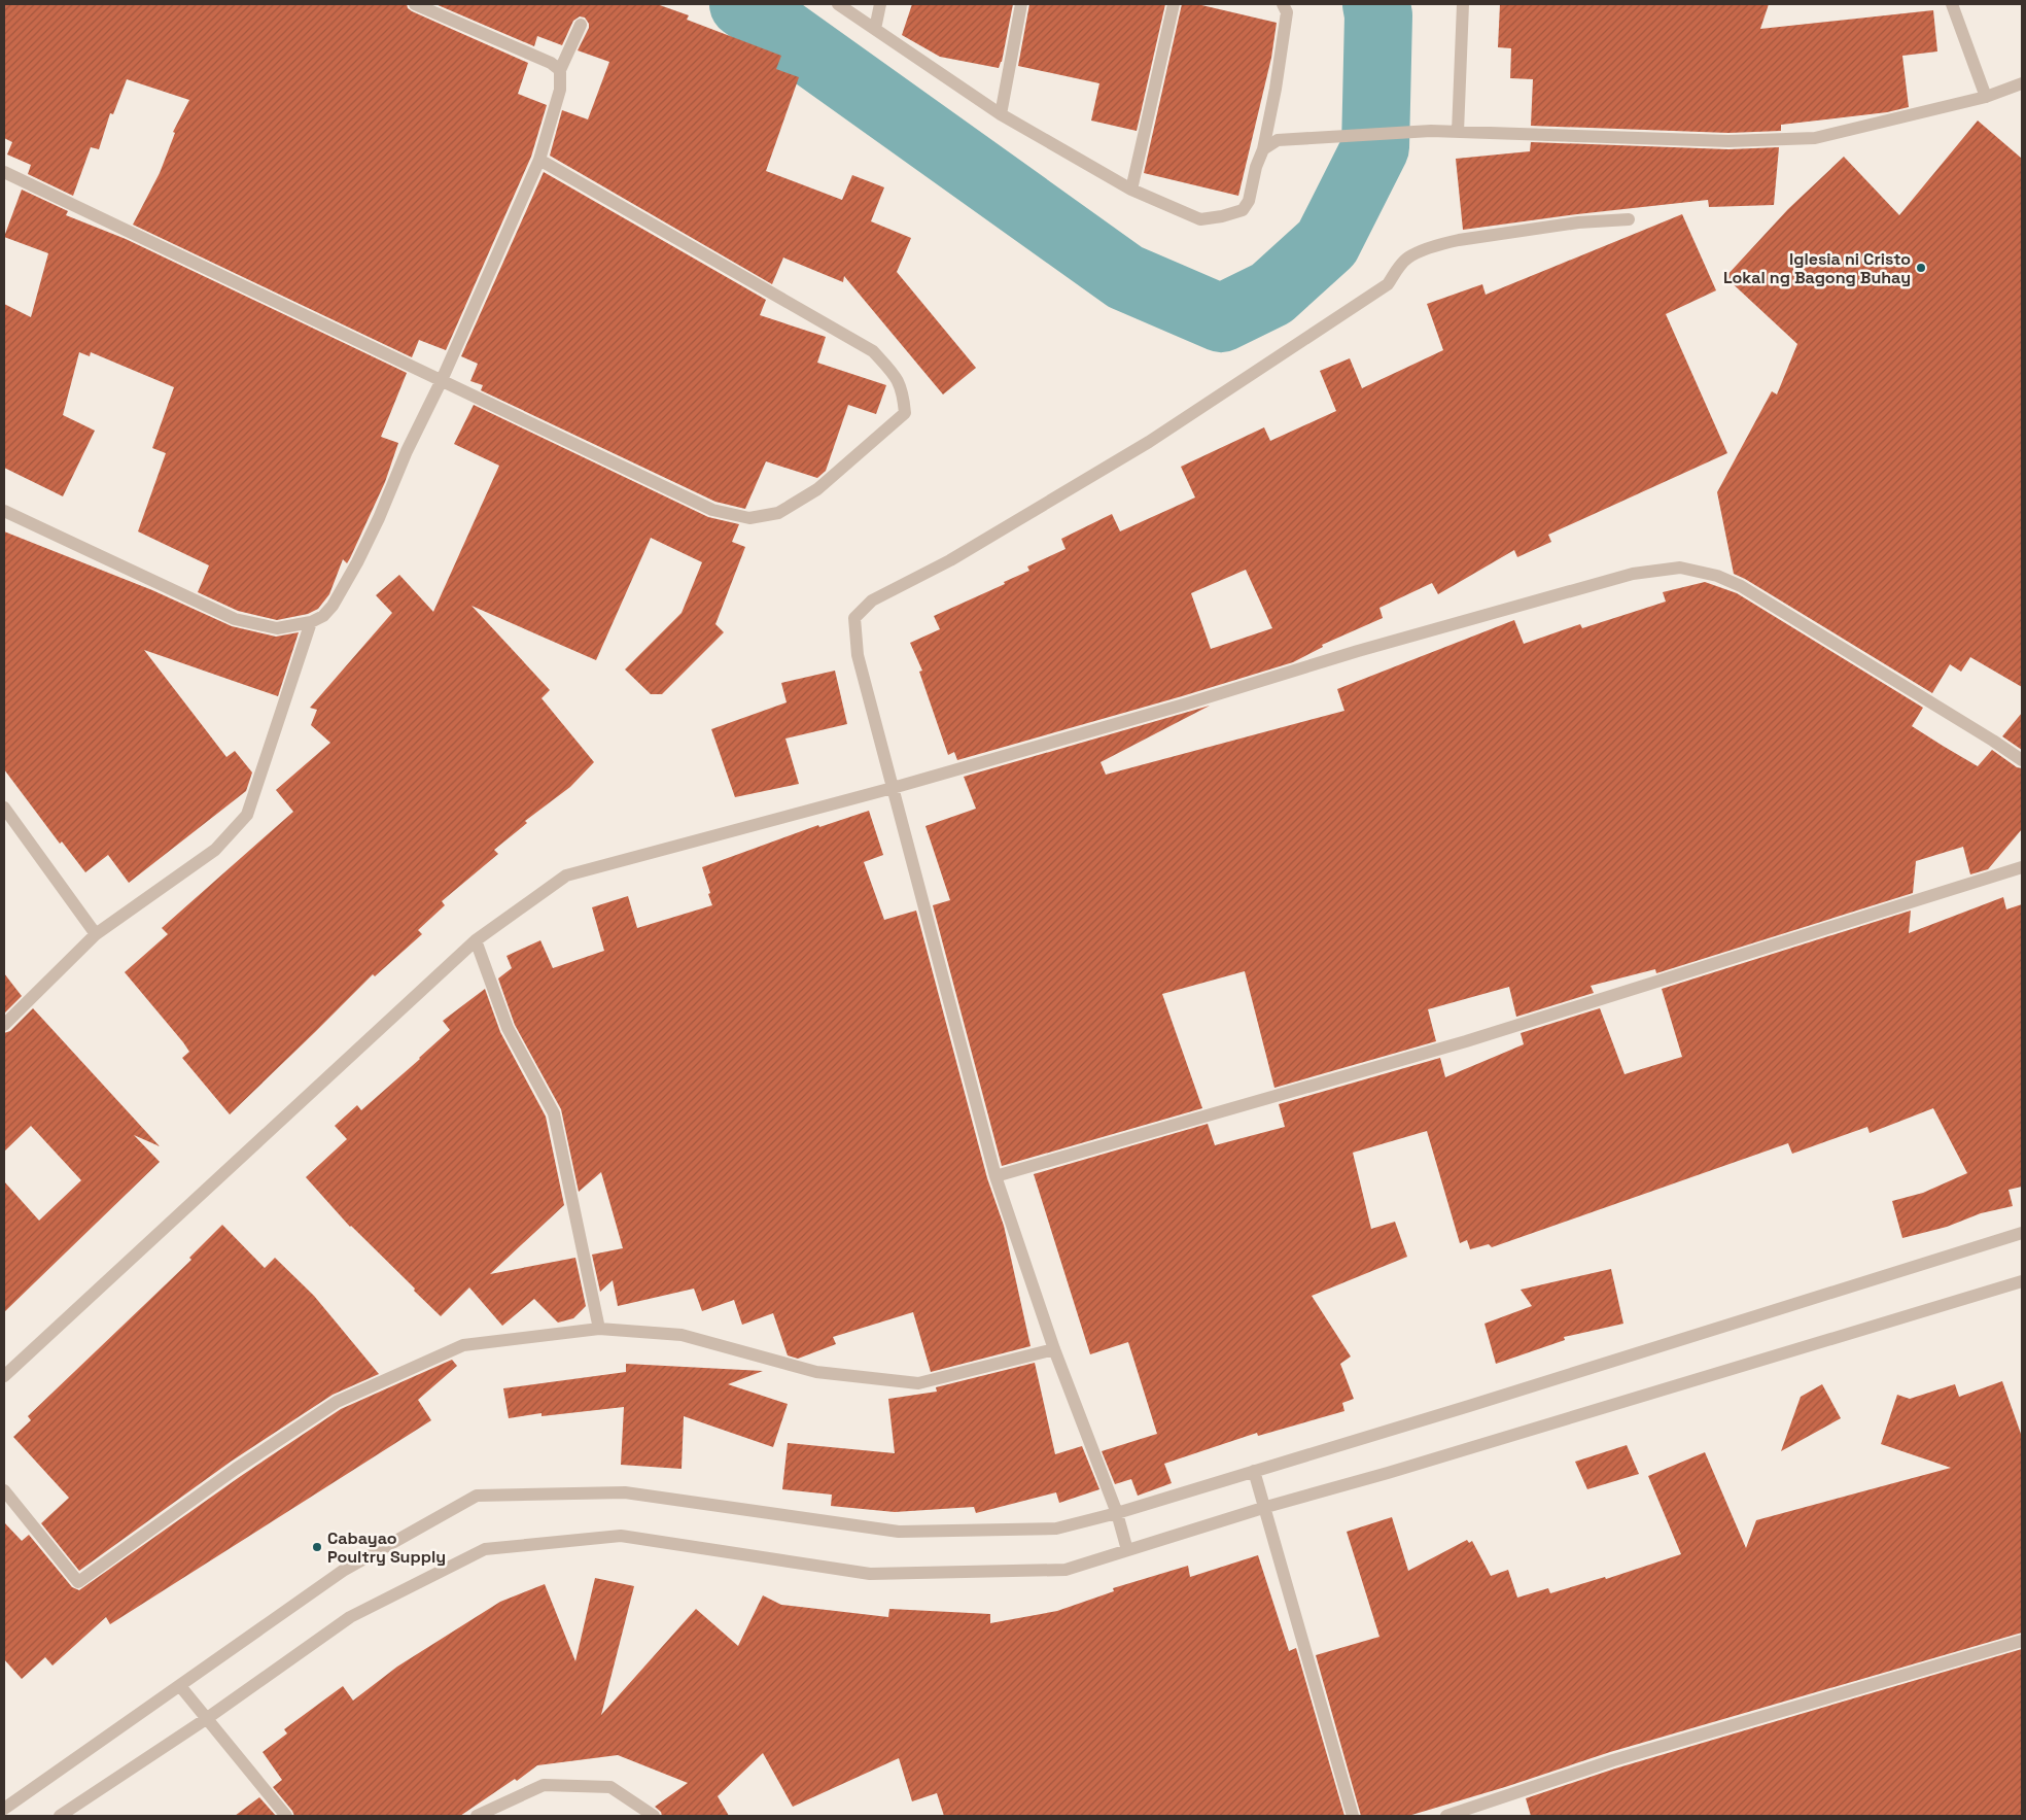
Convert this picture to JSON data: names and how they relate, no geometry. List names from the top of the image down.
{
  "places": ["Iglesia ni Cristo Lokal ng Bagong Buhay", "Cabayao Poultry Supply"]
}
